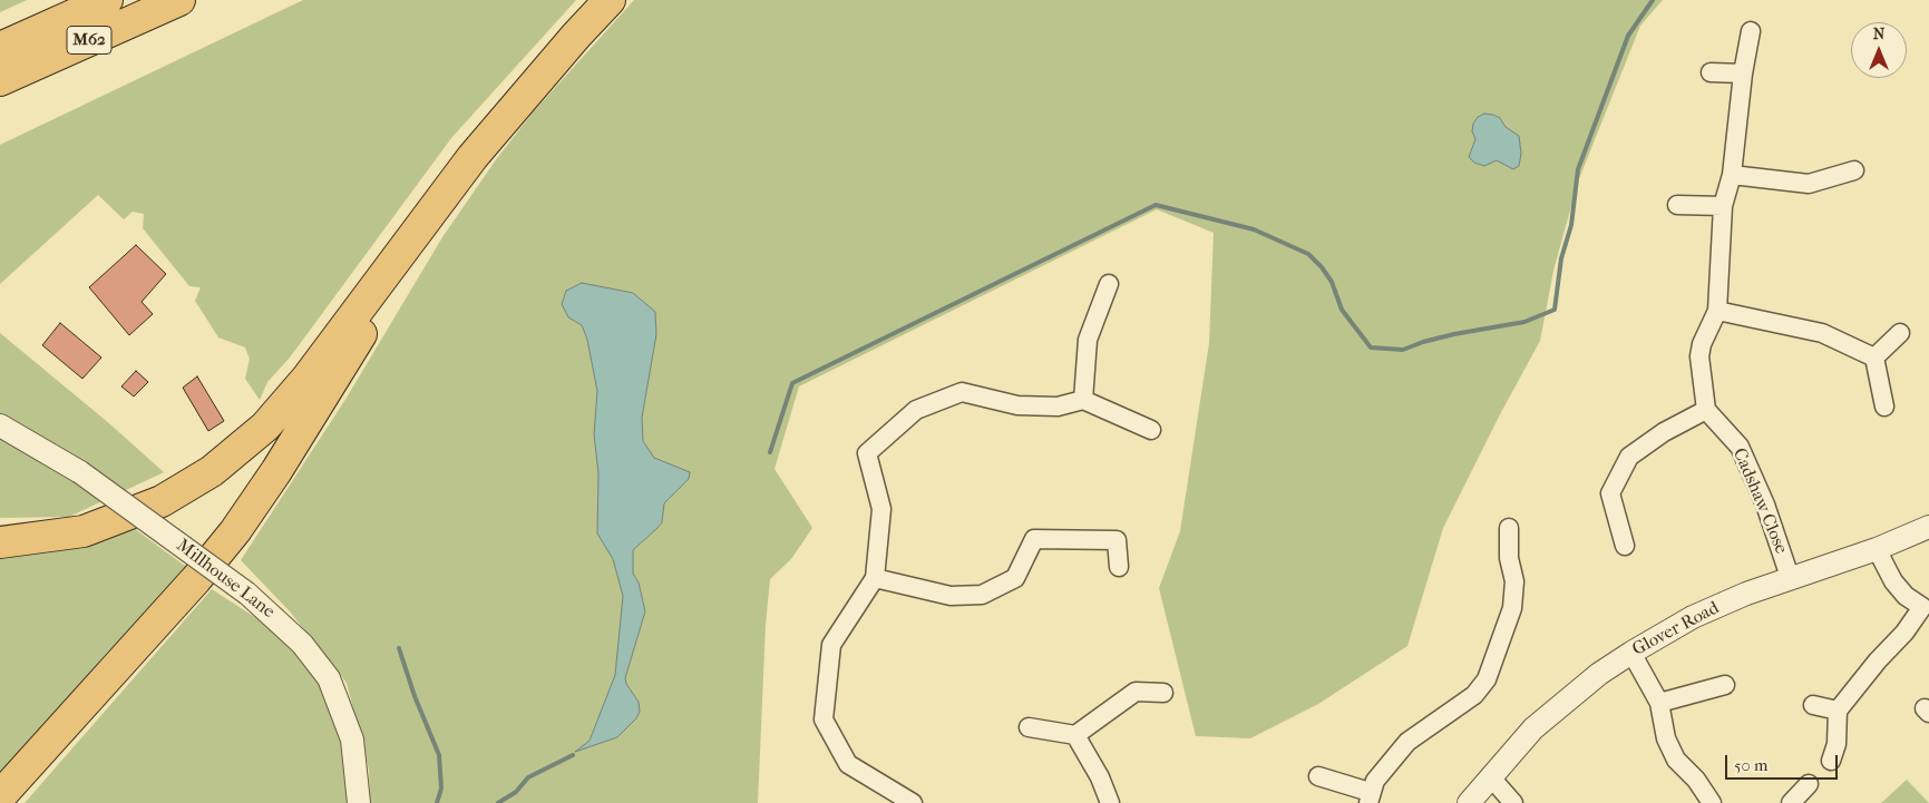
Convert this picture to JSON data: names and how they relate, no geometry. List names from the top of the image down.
{
  "streets": {
    "highway": ["M62"],
    "street": ["Cadshaw Close", "Millhouse Lane", "Glover Road"]
  },
  "crossings": [
    ["Cadshaw Close", "Glover Road"]
  ],
  "scale_bar": "50 m",
  "north": "top"
}
